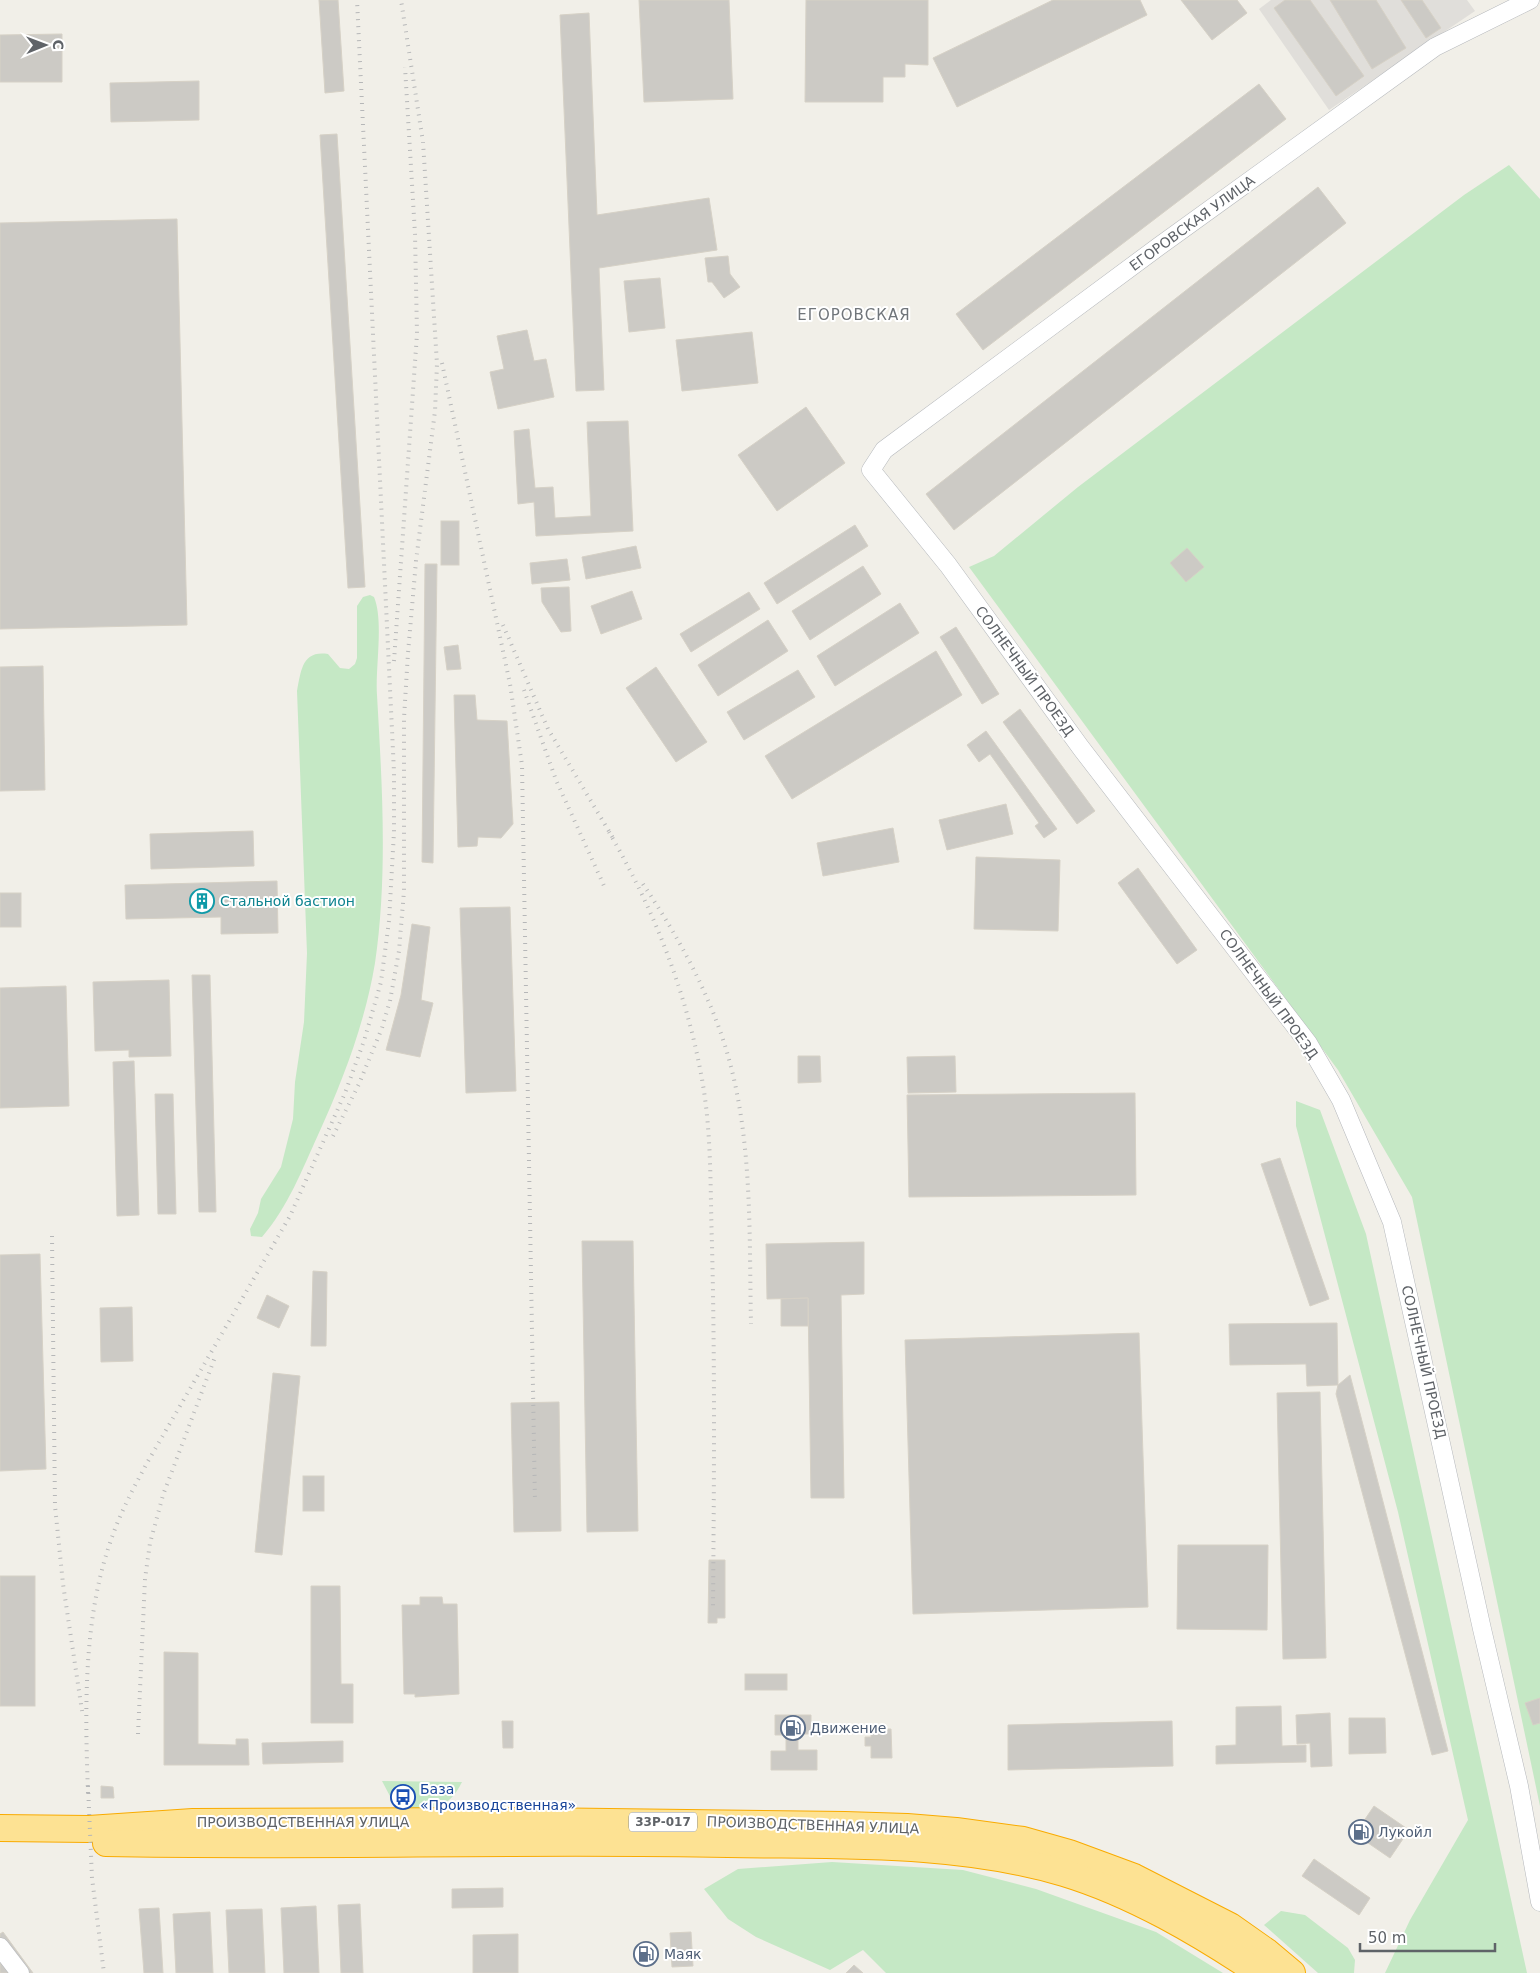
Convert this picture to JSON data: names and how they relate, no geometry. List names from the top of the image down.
{
  "streets": {
    "highway": ["ПРОИЗВОДСТВЕННАЯ УЛИЦА", "33Р-017"],
    "street": ["ЕГОРОВСКАЯ УЛИЦА", "СОЛНЕЧНЫЙ ПРОЕЗД"]
  },
  "crossings": [
    ["ЕГОРОВСКАЯ УЛИЦА", "СОЛНЕЧНЫЙ ПРОЕЗД"]
  ],
  "districts": ["ЕГОРОВСКАЯ"],
  "places": {
    "building": ["Стальной бастион"],
    "fuel station": ["Движение", "Лукойл", "Маяк"],
    "bus stop": ["База «Производственная»"]
  },
  "scale_bar": "50 m",
  "north": "right"
}
